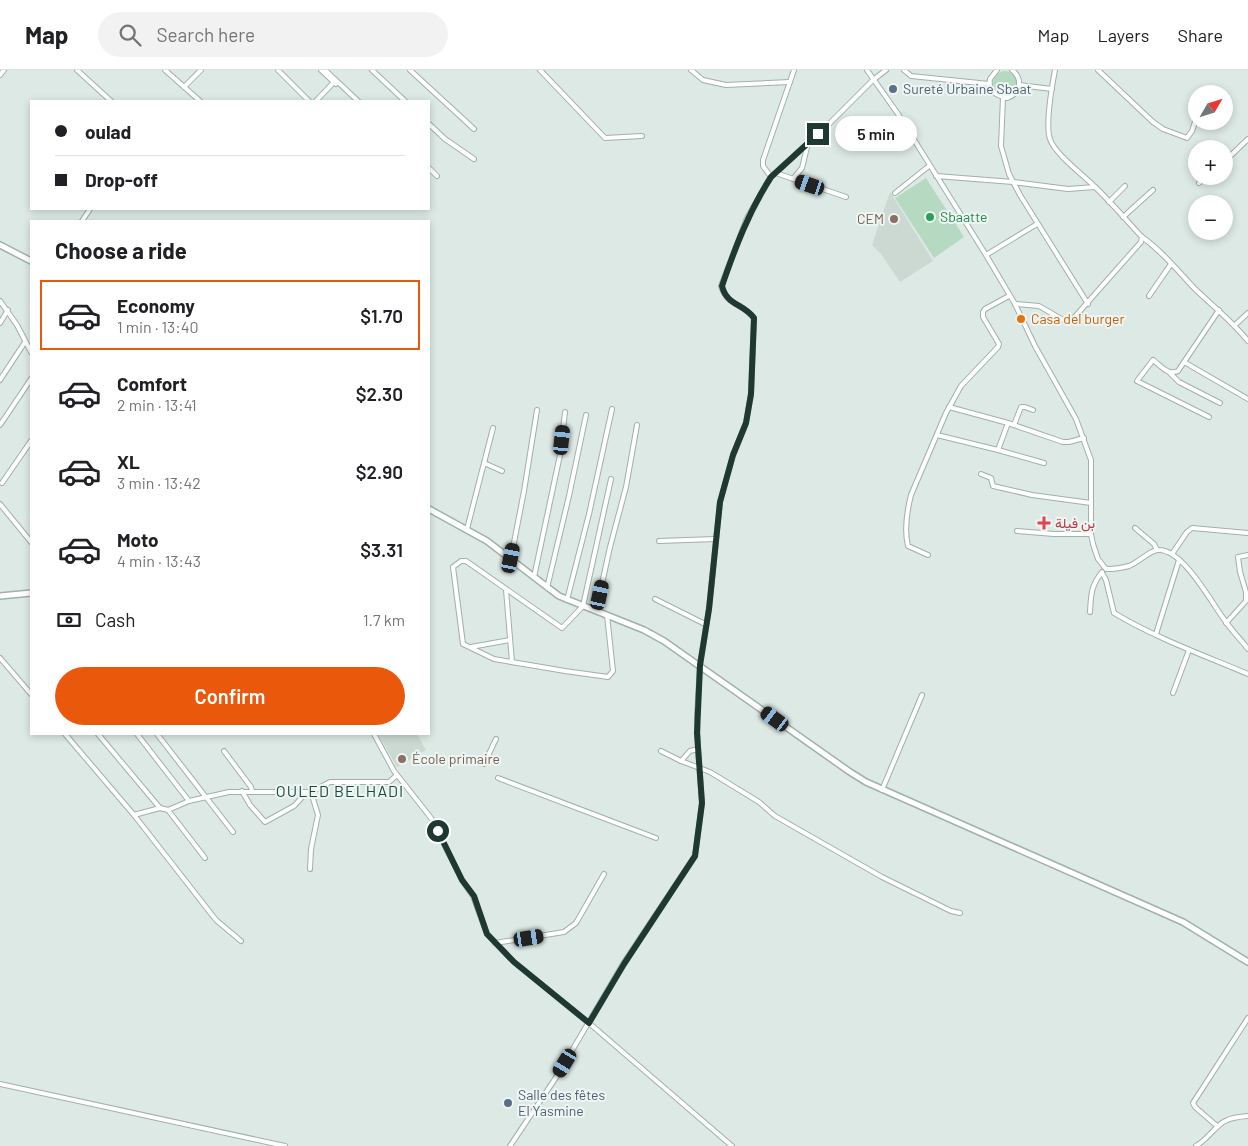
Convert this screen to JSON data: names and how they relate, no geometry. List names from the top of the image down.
{
  "districts": ["OULED BELHADI"],
  "places": {
    "other": [
      "Sureté Urbaine Sbaat",
      "Sbaatte",
      "CEM",
      "Casa del burger",
      "École primaire",
      "Salle des fêtes El Yasmine"
    ],
    "health": ["بن فيلة"]
  },
  "north": "top right",
  "page": {
    "header": "Map",
    "search": "Search here",
    "nav": ["Map", "Layers", "Share"],
    "map_buttons": ["+", "−"],
    "banner": ["oulad", "Drop-off"],
    "bubble": "5 min",
    "heading": "Choose a ride",
    "list": [
      {
        "name": "Economy",
        "note": "1 min · 13:40",
        "value": "$1.70"
      },
      {
        "name": "Comfort",
        "note": "2 min · 13:41",
        "value": "$2.30"
      },
      {
        "name": "XL",
        "note": "3 min · 13:42",
        "value": "$2.90"
      },
      {
        "name": "Moto",
        "note": "4 min · 13:43",
        "value": "$3.31"
      }
    ],
    "pay": ["Cash", "1.7 km"],
    "buttons": "Confirm"
  }
}
